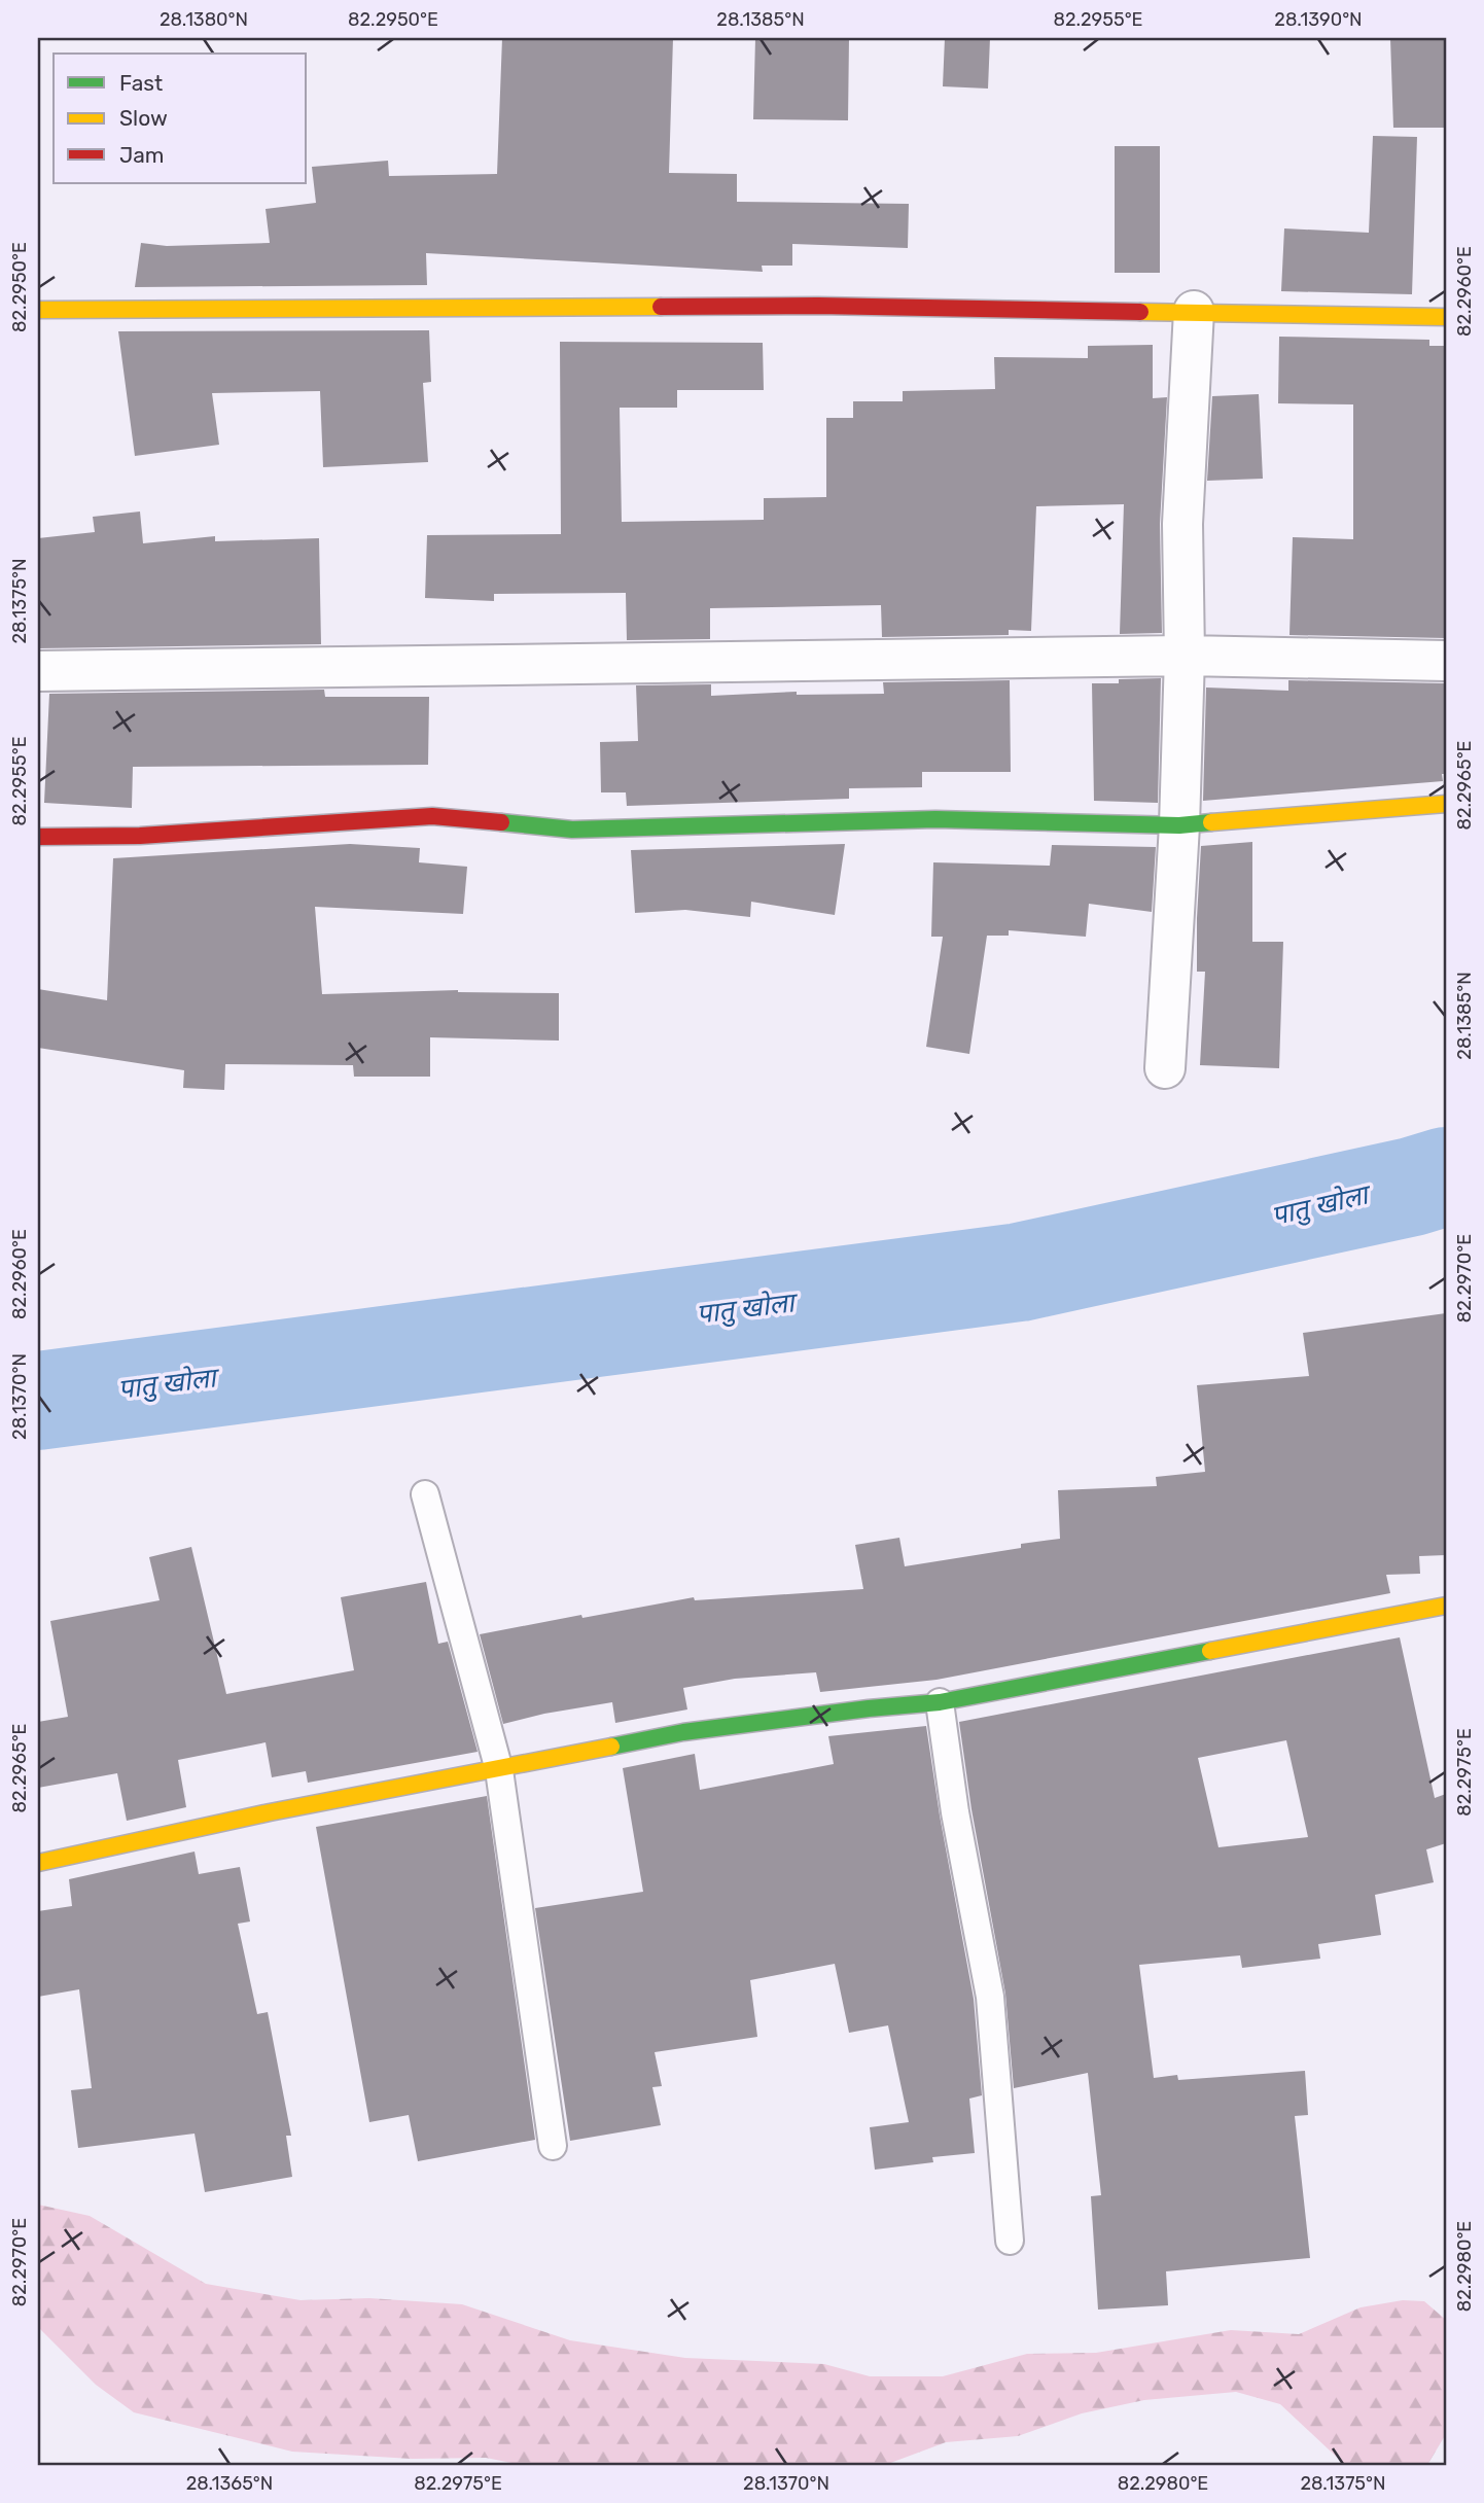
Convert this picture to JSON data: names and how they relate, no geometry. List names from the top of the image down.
{
  "water": ["पातु खोला"],
  "legend": ["Fast", "Slow", "Jam"],
  "coordinates": [
    "28.1380°N",
    "82.2950°E",
    "28.1385°N",
    "82.2955°E",
    "28.1390°N",
    "82.2960°E",
    "28.1375°N",
    "82.2965°E",
    "82.2970°E",
    "28.1370°N",
    "82.2975°E",
    "82.2980°E",
    "28.1365°N"
  ]
}
